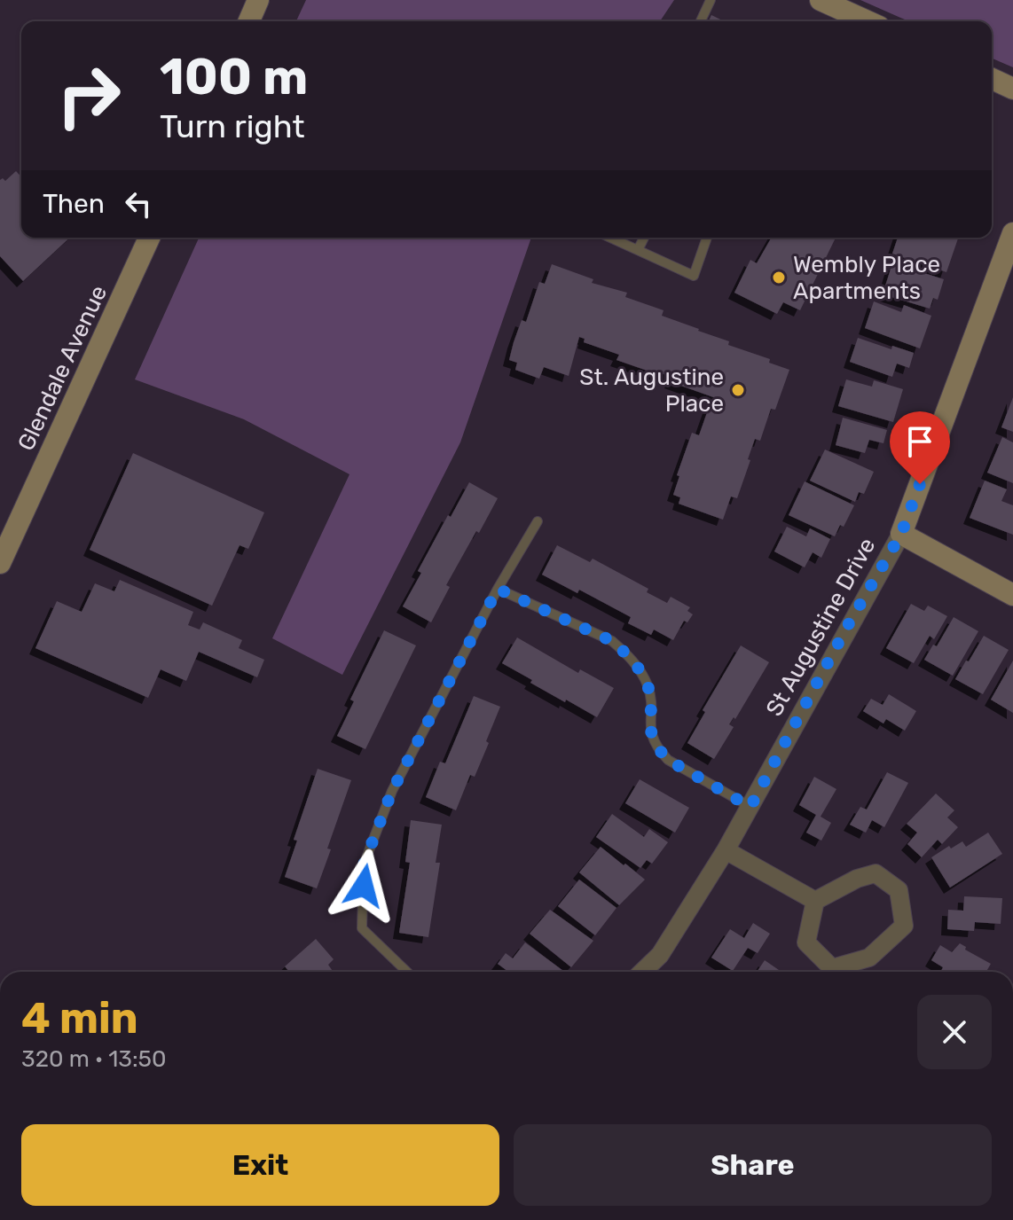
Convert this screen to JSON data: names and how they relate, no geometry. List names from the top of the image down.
{
  "streets": {
    "street": ["Glendale Avenue", "St Augustine Drive"]
  },
  "places": ["Wembly Place Apartments", "St. Augustine Place"],
  "page": {
    "turn": ["100 m", "Turn right"],
    "then": "Then",
    "heading": ["4 min", "320 m · 13:50"],
    "buttons": ["Exit", "Share"]
  }
}
